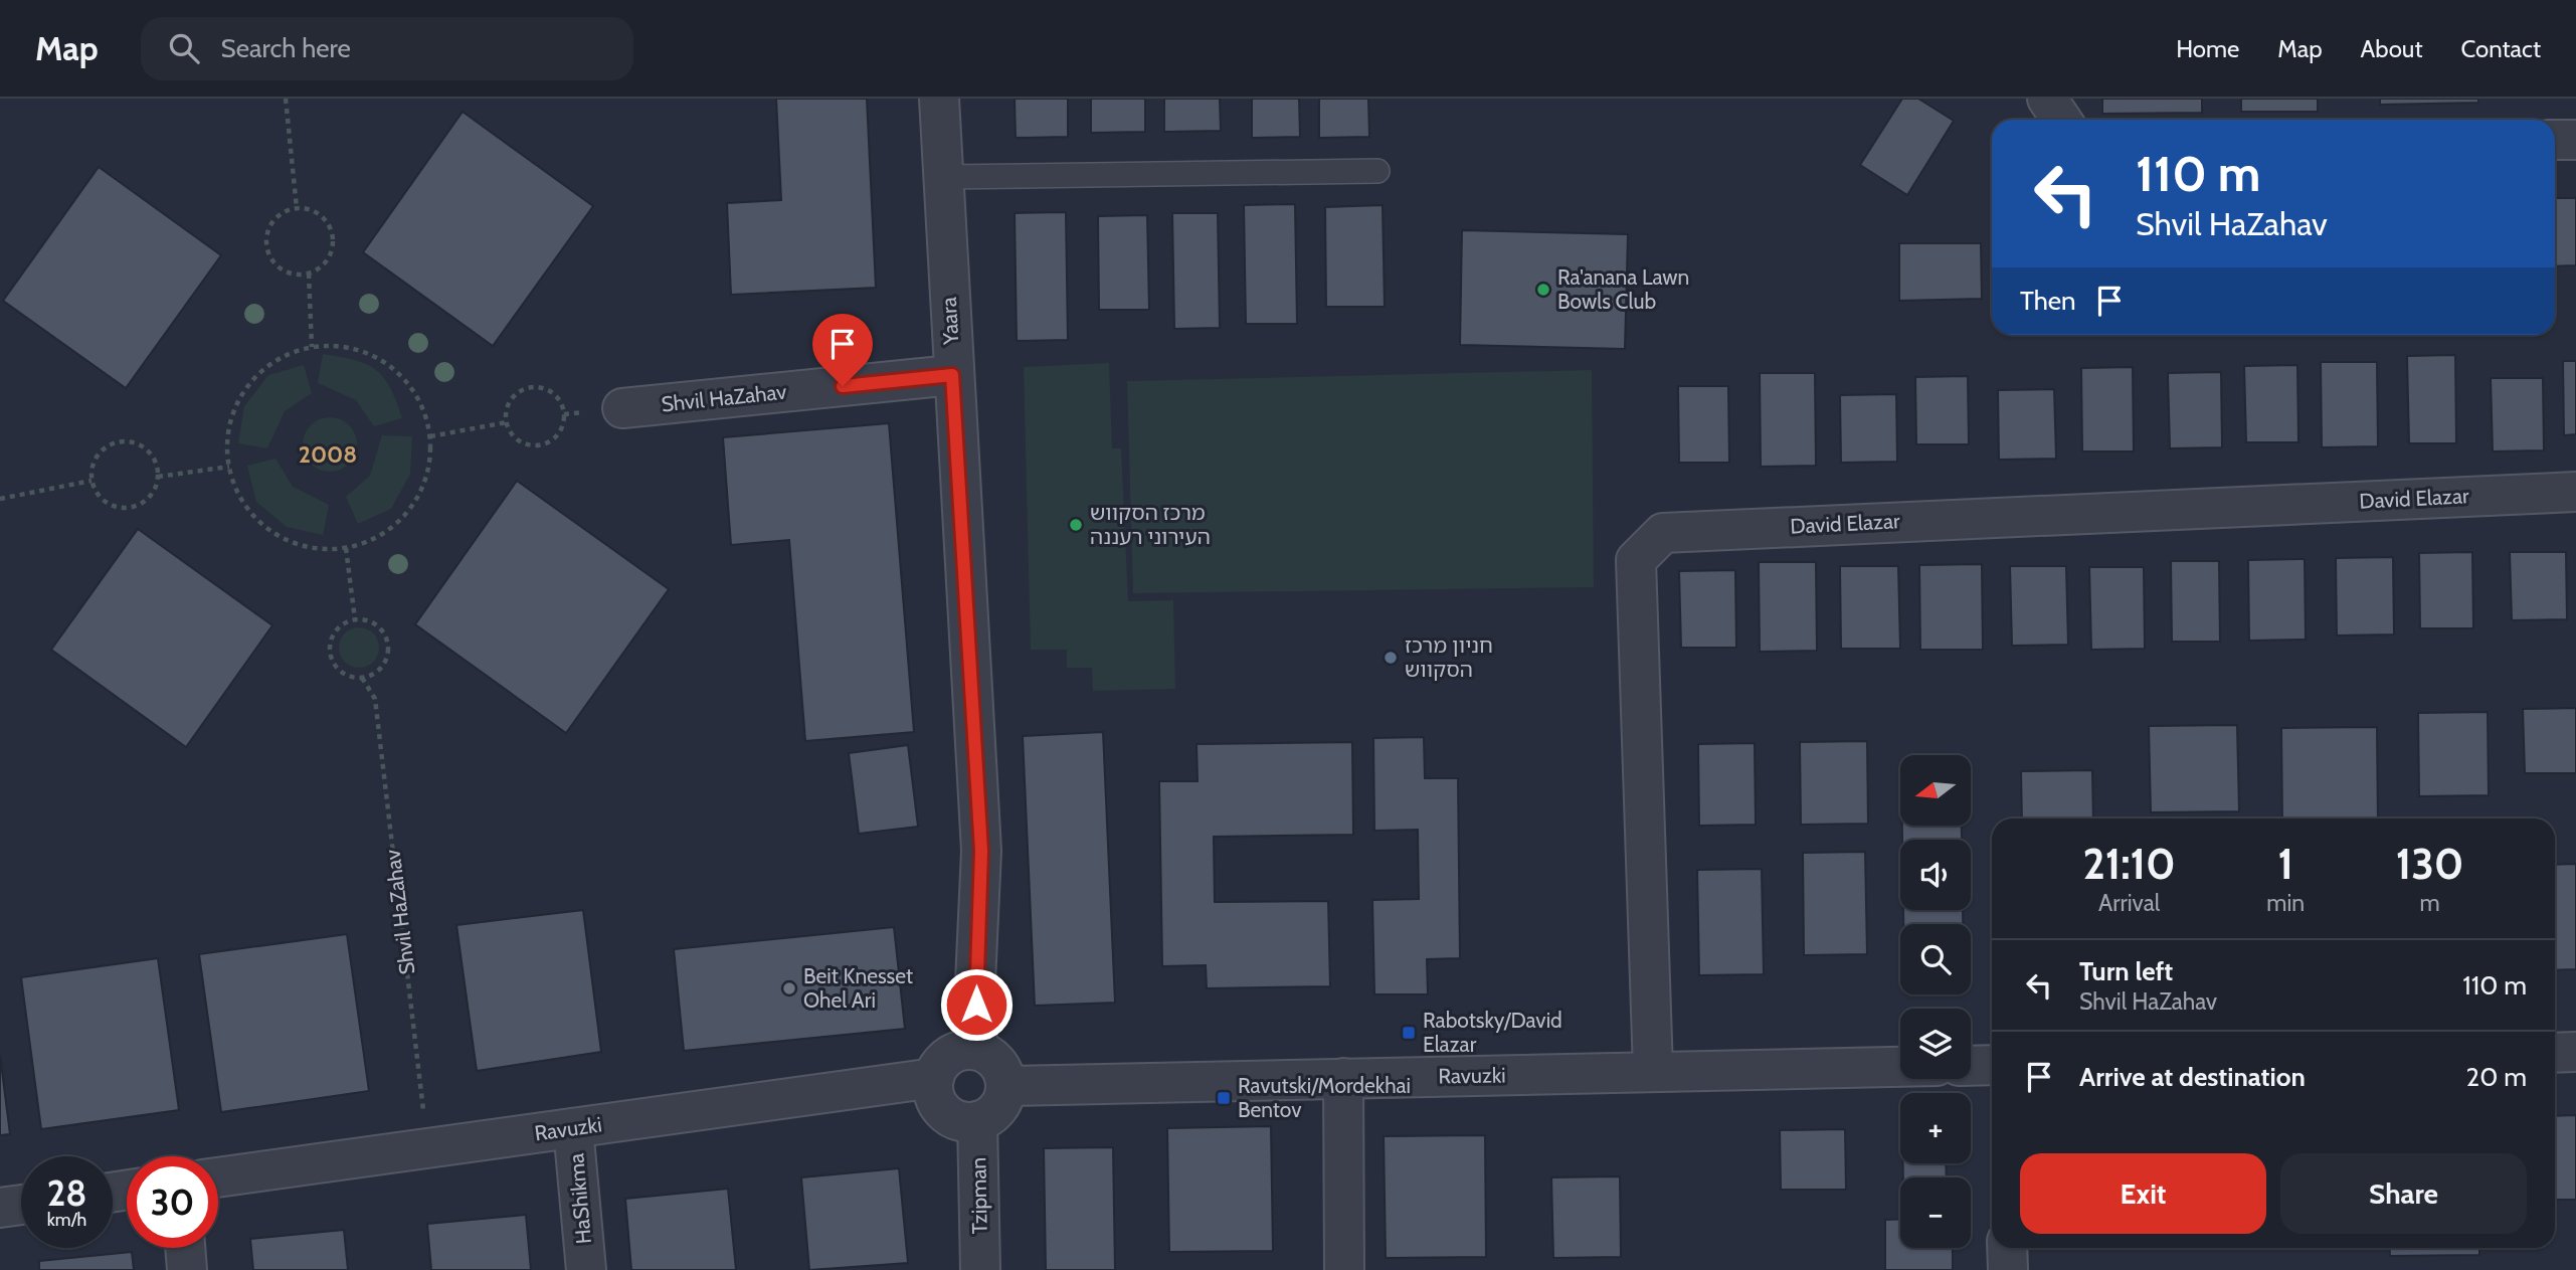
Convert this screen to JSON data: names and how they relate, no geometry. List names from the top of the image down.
{
  "streets": {
    "street": [
      "Yaara",
      "Shvil HaZahav",
      "David Elazar",
      "Ravuzki",
      "Tzipman",
      "HaShikma"
    ]
  },
  "crossings": [
    ["Yaara", "Shvil HaZahav"],
    ["Yaara", "Ravuzki"],
    ["Yaara", "Tzipman"],
    ["Shvil HaZahav", "Ravuzki"],
    ["David Elazar", "Ravuzki"],
    ["Ravuzki", "Tzipman"],
    ["Ravuzki", "HaShikma"]
  ],
  "districts": ["2008"],
  "places": {
    "other": [
      "Ra'anana Lawn Bowls Club",
      "מרכז הסקווש העירוני רעננה",
      "חניון מרכז הסקווש",
      "Beit Knesset Ohel Ari"
    ],
    "transit": ["Rabotsky/David Elazar", "Ravutski/Mordekhai Bentov"]
  },
  "north": "left",
  "page": {
    "header": "Map",
    "search": "Search here",
    "nav": [
      "Home",
      "Map",
      "About",
      "Contact"
    ],
    "turn": ["110 m", "Shvil HaZahav"],
    "then": "Then",
    "map_buttons": ["+", "−"],
    "eta": [
      "21:10",
      "Arrival",
      "1",
      "min",
      "130",
      "m"
    ],
    "list": [
      {
        "name": "Turn left",
        "note": "Shvil HaZahav",
        "value": "110 m"
      },
      {
        "name": "Arrive at destination",
        "value": "20 m"
      }
    ],
    "buttons": ["Exit", "Share"],
    "speed": "28 km/h",
    "limit": "30"
  }
}
